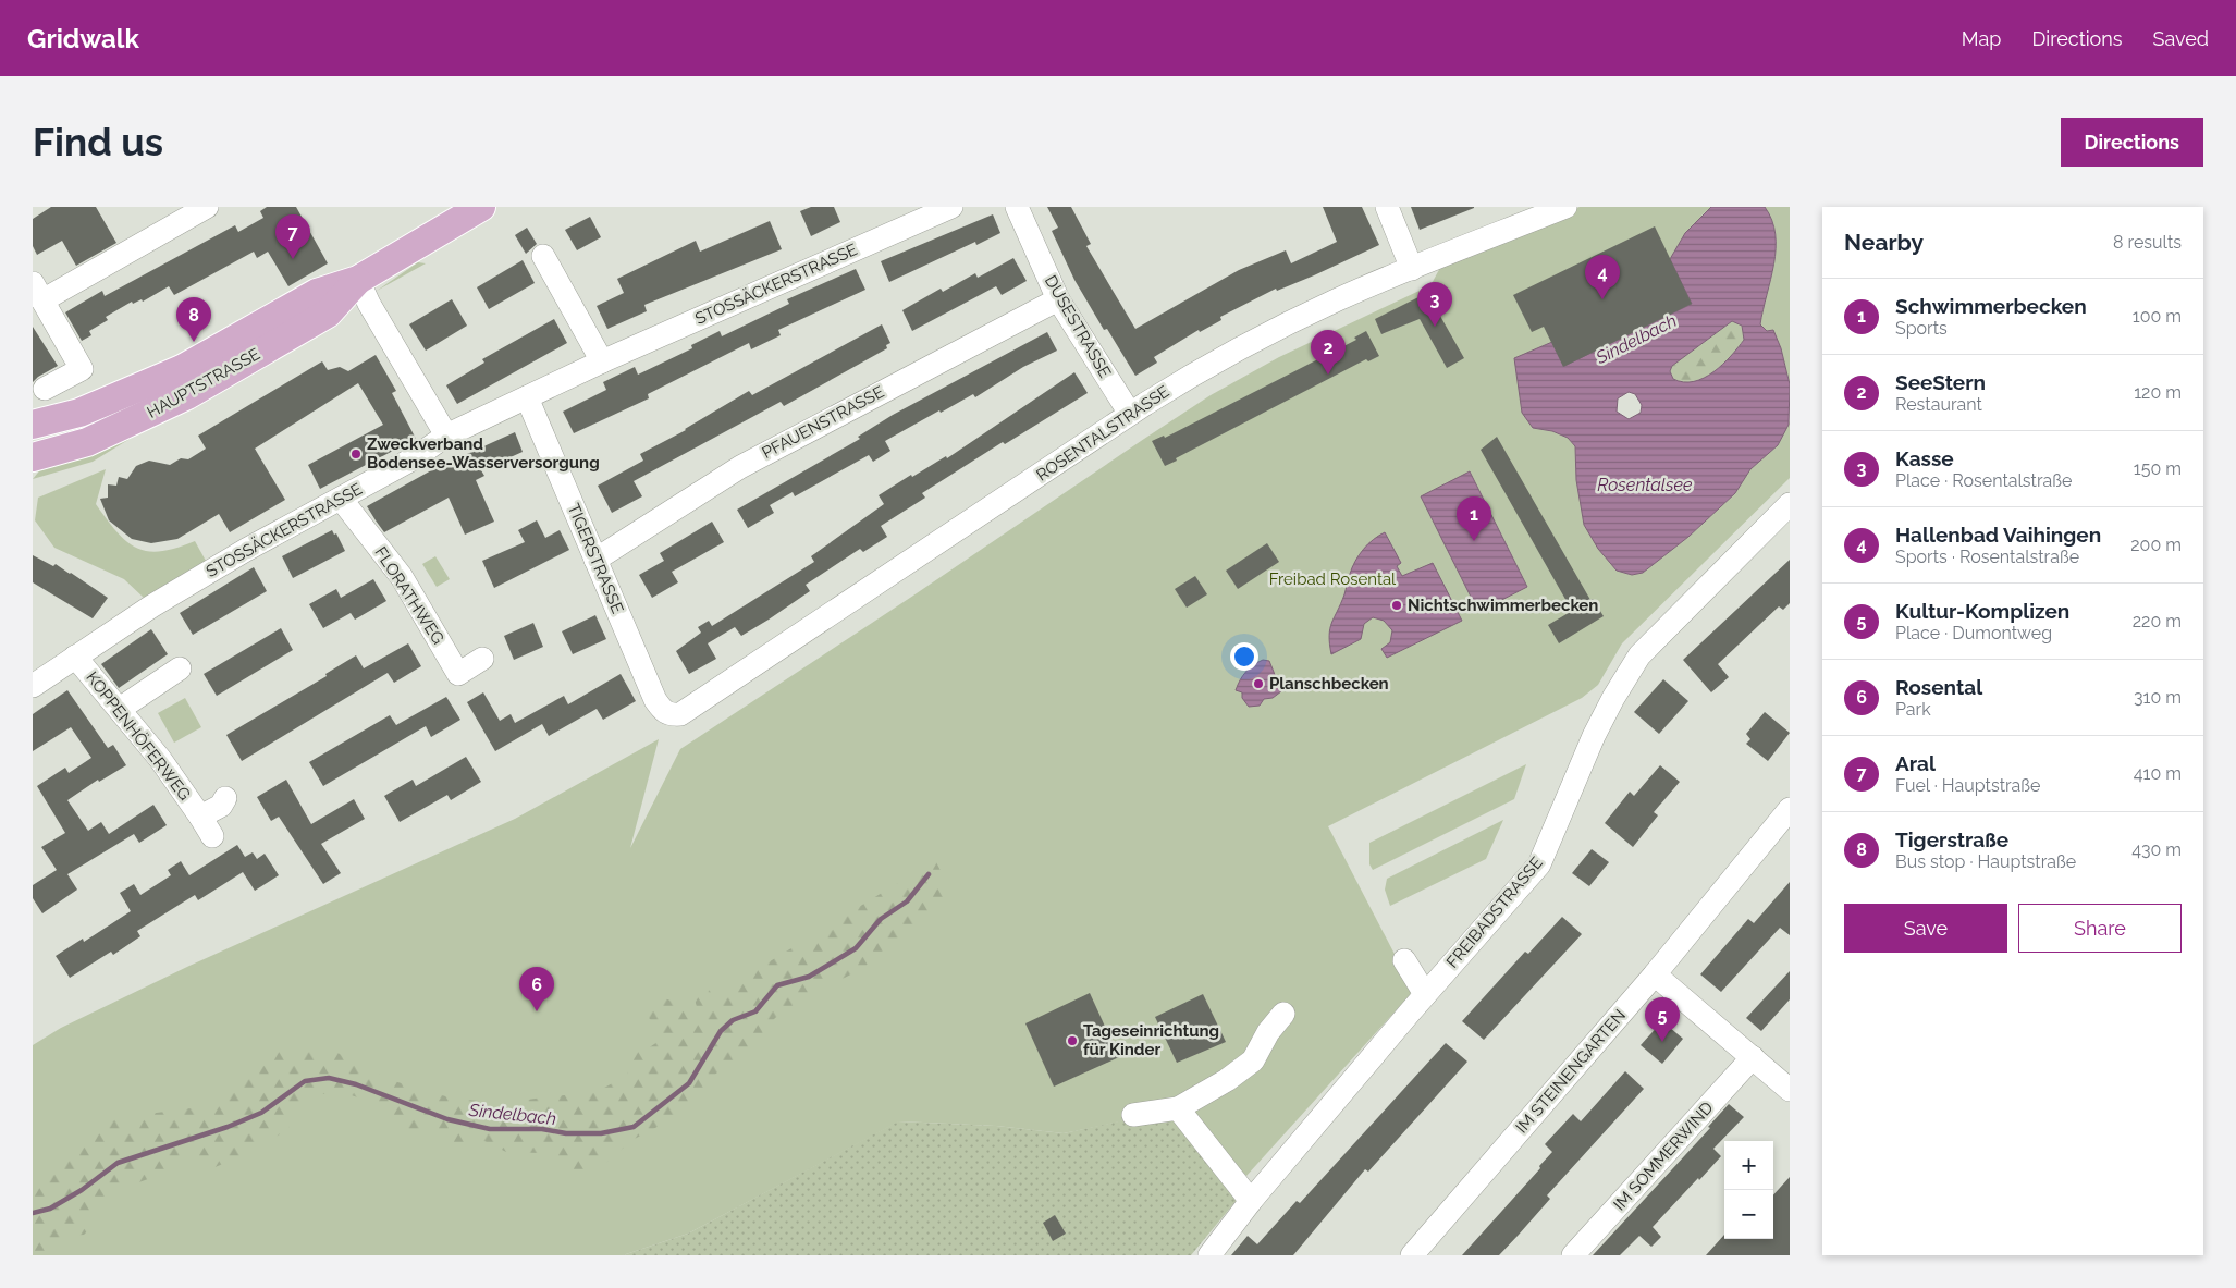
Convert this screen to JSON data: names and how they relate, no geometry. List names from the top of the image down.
{
  "streets": {
    "main road": ["HAUPTSTRASSE"],
    "street": [
      "STOSSÄCKERSTRASSE",
      "DUSESTRASSE",
      "PFAUENSTRASSE",
      "ROSENTALSTRASSE",
      "TIGERSTRASSE",
      "FLORATHWEG",
      "KOPPENHÖFERWEG",
      "FREIBADSTRASSE",
      "IM STEINENGARTEN",
      "IM SOMMERWIND"
    ]
  },
  "crossings": [
    ["STOSSÄCKERSTRASSE", "TIGERSTRASSE"],
    ["STOSSÄCKERSTRASSE", "FLORATHWEG"],
    ["STOSSÄCKERSTRASSE", "KOPPENHÖFERWEG"],
    ["DUSESTRASSE", "PFAUENSTRASSE"],
    ["DUSESTRASSE", "ROSENTALSTRASSE"],
    ["PFAUENSTRASSE", "TIGERSTRASSE"],
    ["ROSENTALSTRASSE", "TIGERSTRASSE"]
  ],
  "water": ["Sindelbach", "Rosentalsee"],
  "parks": ["Freibad Rosental"],
  "places": [
    "Zweckverband Bodensee-Wasserversorgung",
    "Nichtschwimmerbecken",
    "Planschbecken",
    "Tageseinrichtung für Kinder"
  ],
  "page": {
    "header": "Gridwalk",
    "nav": ["Map", "Directions", "Saved"],
    "buttons": [
      "Directions",
      ["Save", "Share"]
    ],
    "title": "Find us",
    "heading": ["Nearby", "8 results"],
    "pins": [
      "7",
      "4",
      "3",
      "8",
      "2",
      "1",
      "6",
      "5"
    ],
    "list": [
      {
        "mark": "1",
        "name": "Schwimmerbecken",
        "note": "Sports",
        "value": "100 m"
      },
      {
        "mark": "2",
        "name": "SeeStern",
        "note": "Restaurant",
        "value": "120 m"
      },
      {
        "mark": "3",
        "name": "Kasse",
        "note": "Place · Rosentalstraße",
        "value": "150 m"
      },
      {
        "mark": "4",
        "name": "Hallenbad Vaihingen",
        "note": "Sports · Rosentalstraße",
        "value": "200 m"
      },
      {
        "mark": "5",
        "name": "Kultur-Komplizen",
        "note": "Place · Dumontweg",
        "value": "220 m"
      },
      {
        "mark": "6",
        "name": "Rosental",
        "note": "Park",
        "value": "310 m"
      },
      {
        "mark": "7",
        "name": "Aral",
        "note": "Fuel · Hauptstraße",
        "value": "410 m"
      },
      {
        "mark": "8",
        "name": "Tigerstraße",
        "note": "Bus stop · Hauptstraße",
        "value": "430 m"
      }
    ],
    "map_buttons": ["+", "−"]
  }
}
